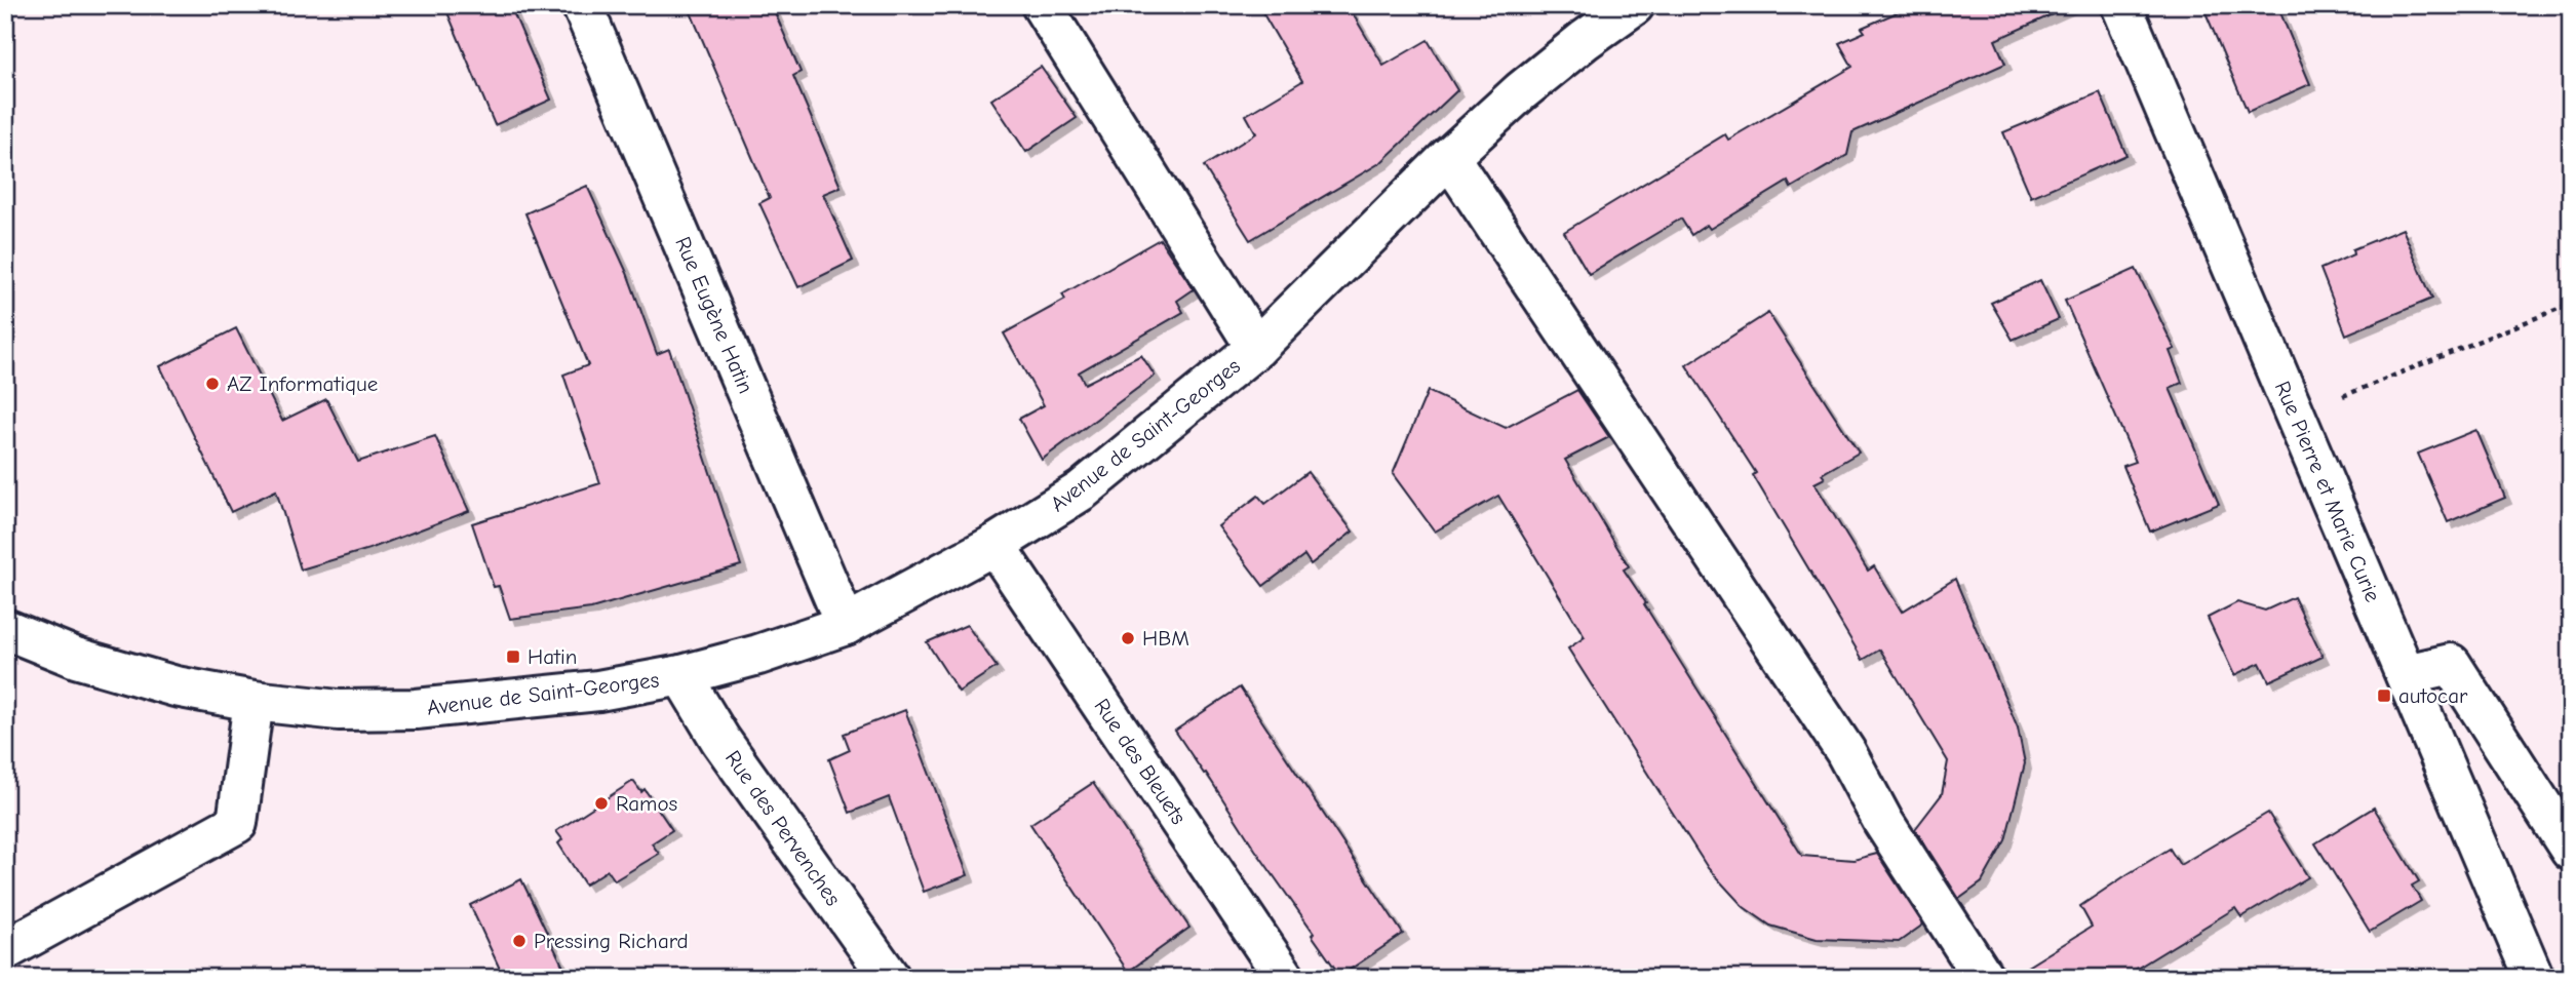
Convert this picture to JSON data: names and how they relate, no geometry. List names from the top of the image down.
{
  "streets": {
    "street": [
      "Rue Eugène Hatin",
      "Avenue de Saint-Georges",
      "Rue Pierre et Marie Curie",
      "Rue des Bleuets",
      "Rue des Pervenches"
    ]
  },
  "crossings": [
    ["Rue Eugène Hatin", "Avenue de Saint-Georges"],
    ["Avenue de Saint-Georges", "Rue des Bleuets"],
    ["Avenue de Saint-Georges", "Rue des Pervenches"]
  ],
  "places": {
    "other": [
      "AZ Informatique",
      "HBM",
      "Ramos",
      "Pressing Richard"
    ],
    "transit": ["Hatin", "autocar"]
  }
}
